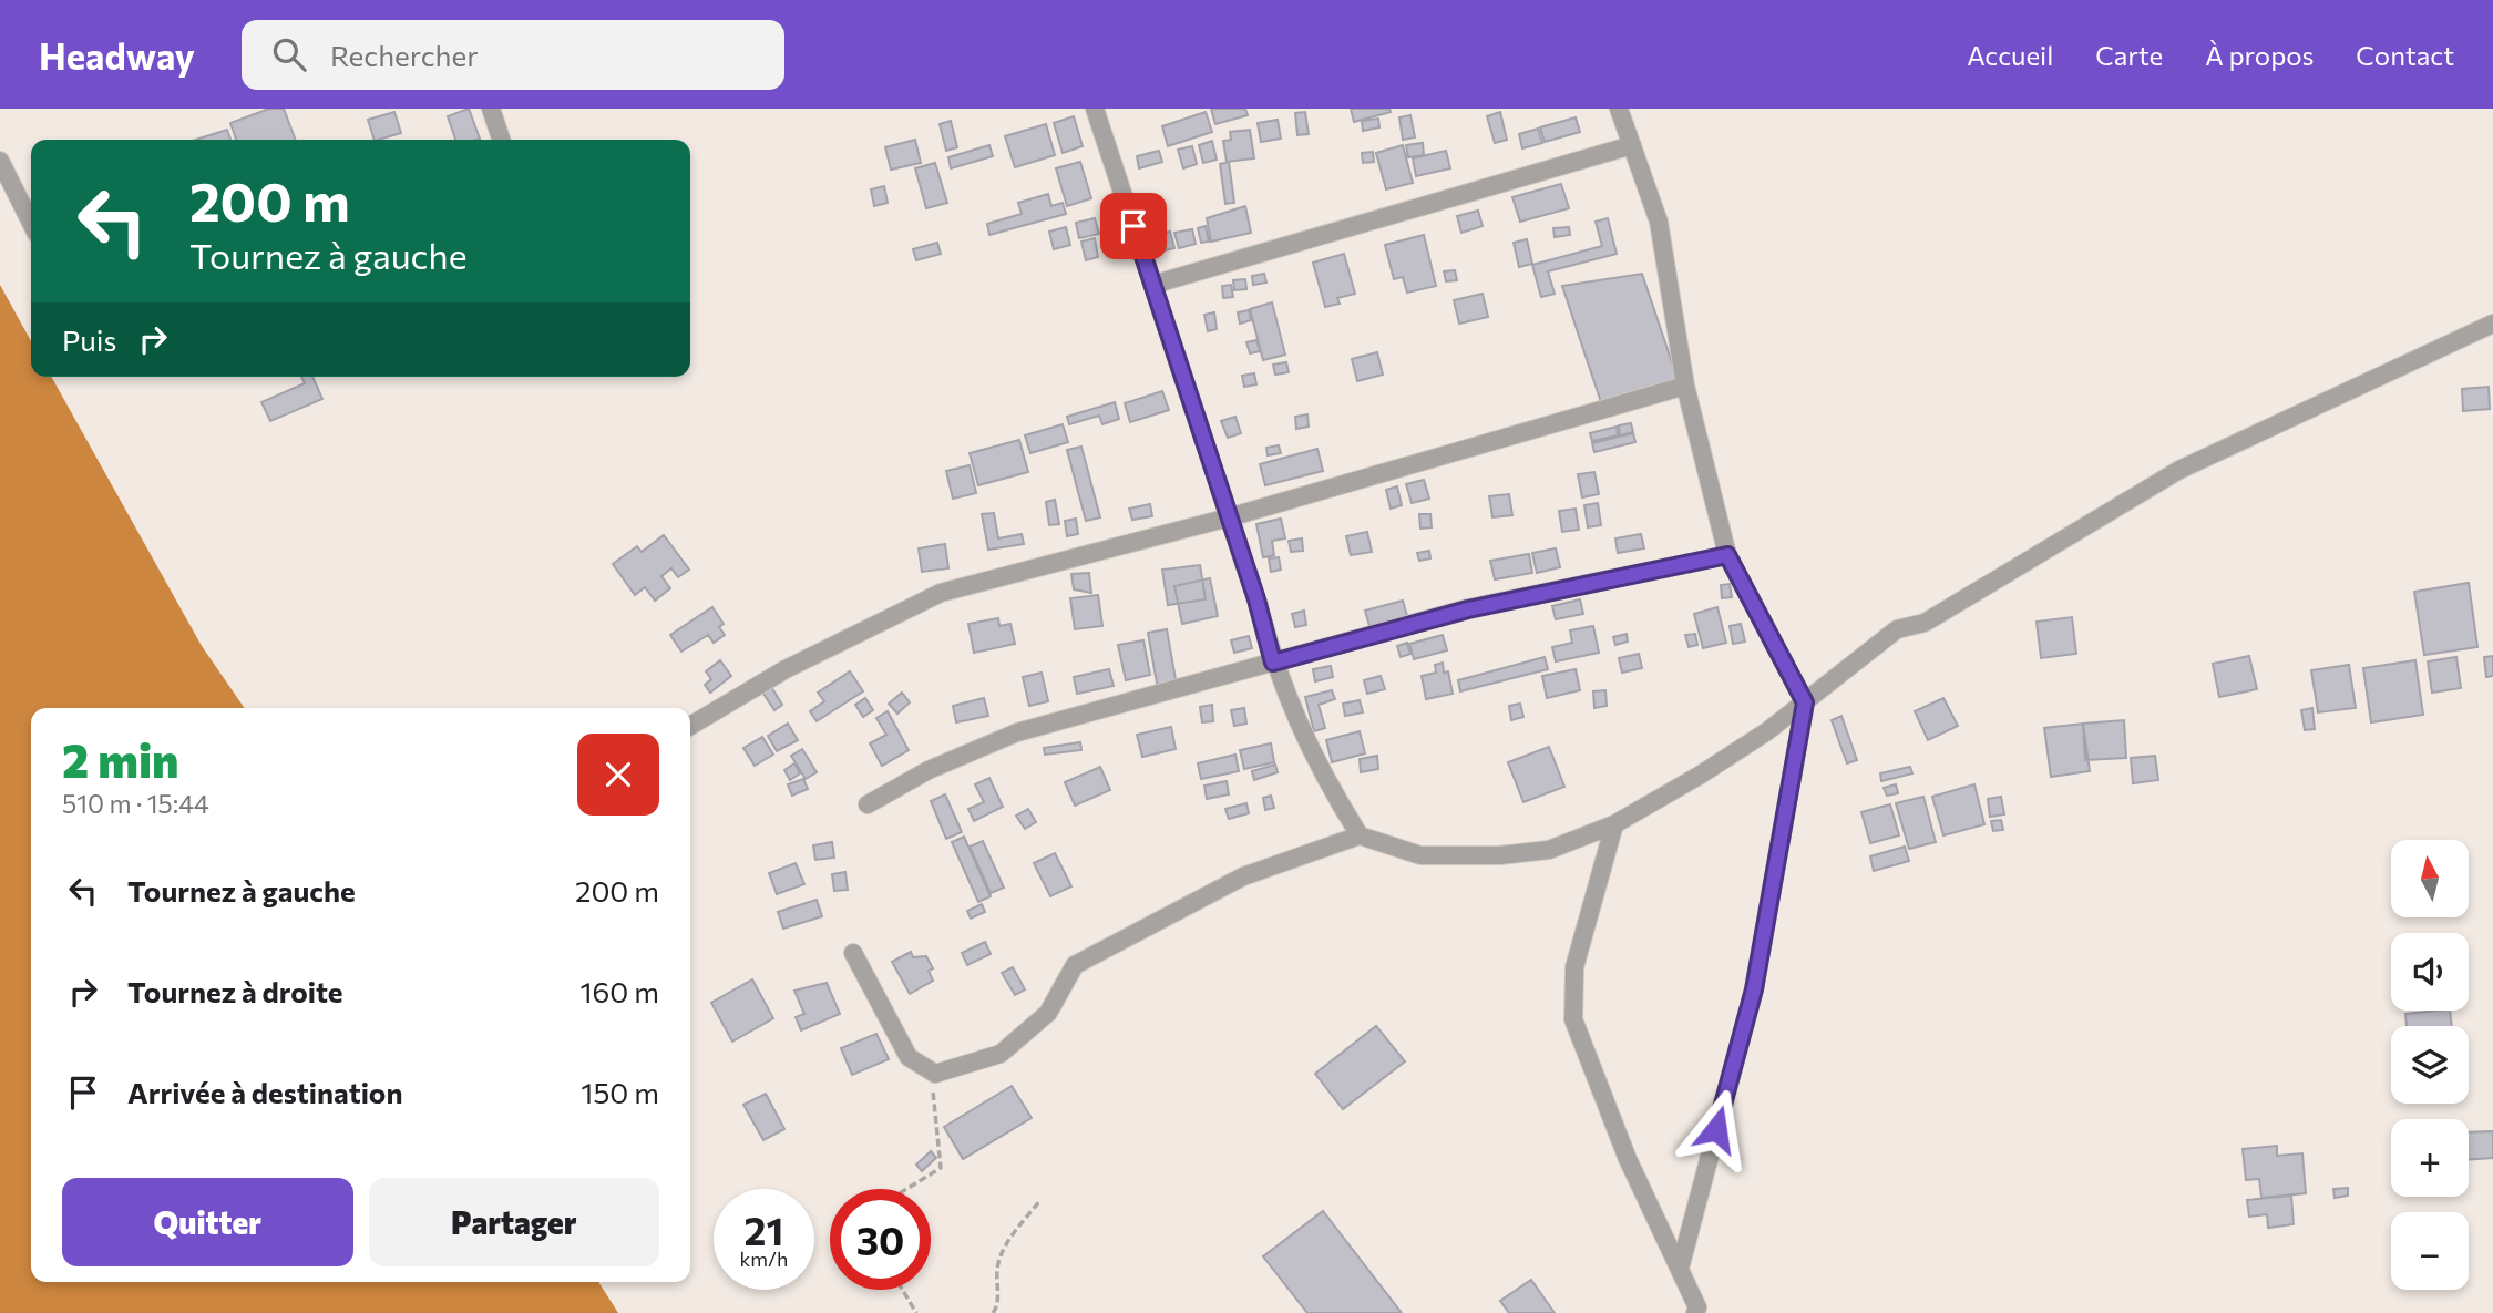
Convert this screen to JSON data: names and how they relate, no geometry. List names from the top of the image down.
{
  "north": "top",
  "page": {
    "header": "Headway",
    "search": "Rechercher",
    "nav": [
      "Accueil",
      "Carte",
      "À propos",
      "Contact"
    ],
    "turn": ["200 m", "Tournez à gauche"],
    "then": "Puis",
    "heading": ["2 min", "510 m · 15:44"],
    "map_buttons": ["+", "−"],
    "list": [
      {
        "name": "Tournez à gauche",
        "value": "200 m"
      },
      {
        "name": "Tournez à droite",
        "value": "160 m"
      },
      {
        "name": "Arrivée à destination",
        "value": "150 m"
      }
    ],
    "buttons": ["Quitter", "Partager"],
    "speed": "21 km/h",
    "limit": "30"
  }
}
